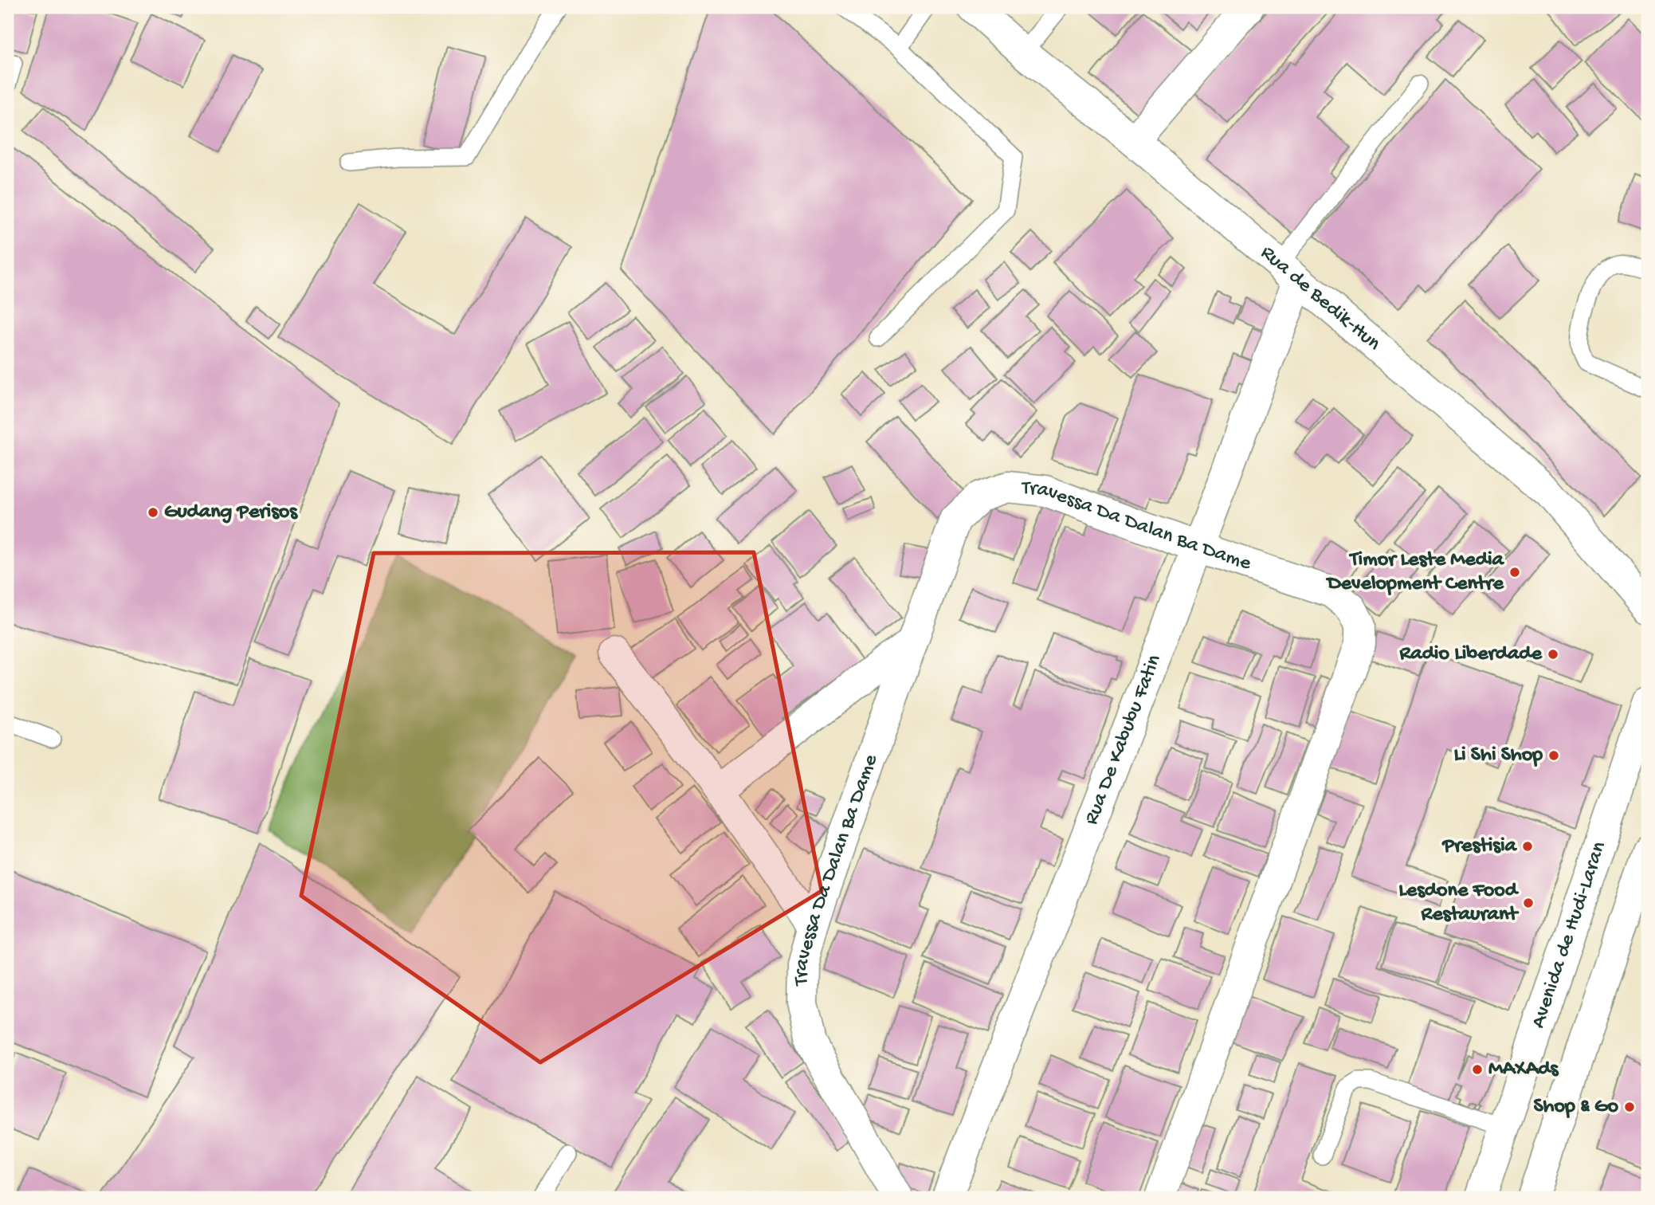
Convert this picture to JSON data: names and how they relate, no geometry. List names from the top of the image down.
{
  "streets": {
    "street": [
      "Rua de Bedik-Hun",
      "Travessa Da Dalan Ba Dame",
      "Rua De Kabubu Fatin",
      "Avenida de Hudi-Laran"
    ]
  },
  "crossings": [
    ["Rua de Bedik-Hun", "Rua De Kabubu Fatin"],
    ["Travessa Da Dalan Ba Dame", "Rua De Kabubu Fatin"]
  ],
  "places": [
    "Gudang Perisos",
    "Timor Leste Media Development Centre",
    "Radio Liberdade",
    "Li Shi Shop",
    "Prestisia",
    "Lesdone Food Restaurant",
    "MAXAds",
    "Shop & Go"
  ]
}
